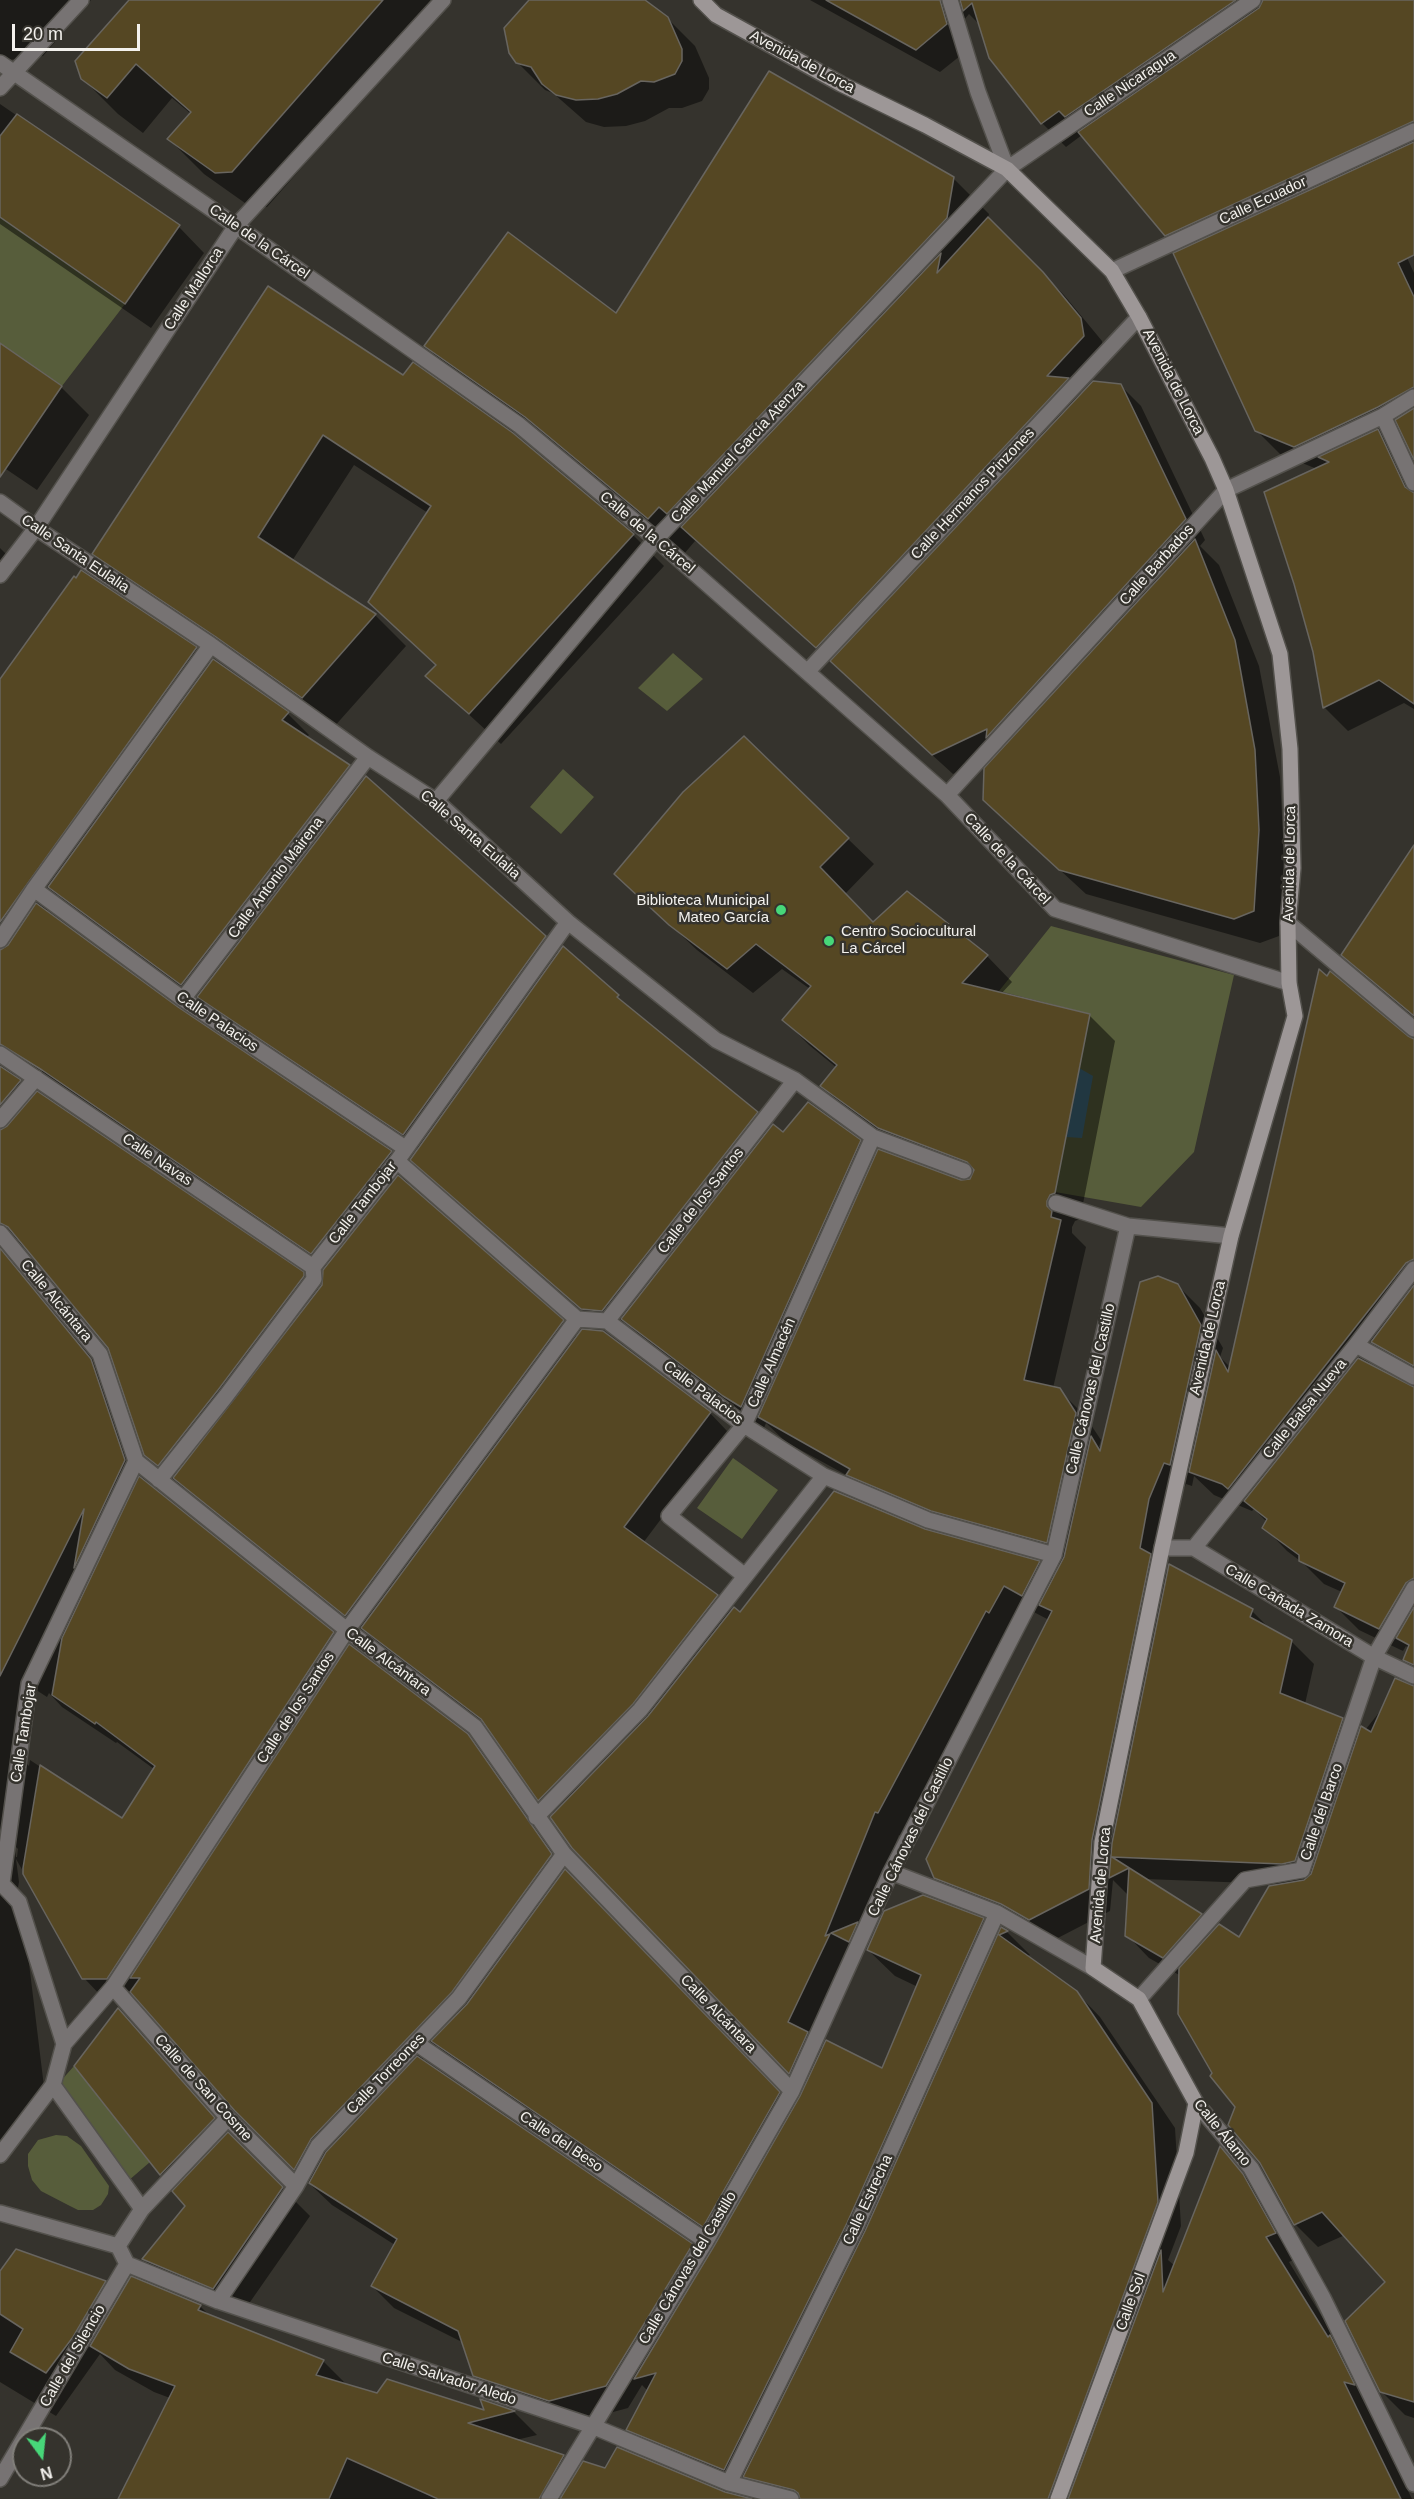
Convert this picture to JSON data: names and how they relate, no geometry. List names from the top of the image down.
{
  "streets": {
    "street": [
      "Avenida de Lorca",
      "Calle Nicaragua",
      "Calle Ecuador",
      "Calle de la Cárcel",
      "Calle Mallorca",
      "Calle Manuel García Atenza",
      "Calle Hermanos Pinzones",
      "Calle Santa Eulalia",
      "Calle Barbados",
      "Calle Antonio Mairena",
      "Calle Palacios",
      "Calle Navas",
      "Calle de los Santos",
      "Calle Tambojar",
      "Calle Alcántara",
      "Calle Almacén",
      "Calle Cánovas del Castillo",
      "Calle Balsa Nueva",
      "Calle Cañada Zamora",
      "Calle del Barco",
      "Calle Torreones",
      "Calle de San Cosme",
      "Calle Álamo",
      "Calle del Beso",
      "Calle Estrecha",
      "Calle Sol",
      "Calle del Silencio",
      "Calle Salvador Aledo"
    ]
  },
  "crossings": [
    ["Avenida de Lorca", "Calle Nicaragua"],
    ["Avenida de Lorca", "Calle Ecuador"],
    ["Avenida de Lorca", "Calle de la Cárcel"],
    ["Avenida de Lorca", "Calle Manuel García Atenza"],
    ["Avenida de Lorca", "Calle Hermanos Pinzones"],
    ["Avenida de Lorca", "Calle Barbados"],
    ["Avenida de Lorca", "Calle Álamo"],
    ["Calle Nicaragua", "Calle Manuel García Atenza"],
    ["Calle de la Cárcel", "Calle Mallorca"],
    ["Calle de la Cárcel", "Calle Manuel García Atenza"],
    ["Calle de la Cárcel", "Calle Hermanos Pinzones"],
    ["Calle de la Cárcel", "Calle Barbados"],
    ["Calle Mallorca", "Calle Santa Eulalia"],
    ["Calle Manuel García Atenza", "Calle Santa Eulalia"],
    ["Calle Santa Eulalia", "Calle Antonio Mairena"],
    ["Calle Santa Eulalia", "Calle de los Santos"],
    ["Calle Santa Eulalia", "Calle Tambojar"],
    ["Calle Santa Eulalia", "Calle Almacén"],
    ["Calle Antonio Mairena", "Calle Palacios"],
    ["Calle Palacios", "Calle de los Santos"],
    ["Calle Palacios", "Calle Tambojar"],
    ["Calle Palacios", "Calle Almacén"],
    ["Calle Palacios", "Calle Cánovas del Castillo"],
    ["Calle Navas", "Calle Tambojar"],
    ["Calle de los Santos", "Calle Tambojar"],
    ["Calle de los Santos", "Calle Alcántara"],
    ["Calle de los Santos", "Calle de San Cosme"],
    ["Calle Tambojar", "Calle Alcántara"],
    ["Calle Alcántara", "Calle Cánovas del Castillo"],
    ["Calle Alcántara", "Calle Torreones"],
    ["Calle Cánovas del Castillo", "Calle Álamo"],
    ["Calle Cánovas del Castillo", "Calle del Beso"],
    ["Calle Cánovas del Castillo", "Calle Salvador Aledo"],
    ["Calle Balsa Nueva", "Calle Cañada Zamora"],
    ["Calle Cañada Zamora", "Calle del Barco"],
    ["Calle del Barco", "Calle Álamo"],
    ["Calle Torreones", "Calle de San Cosme"],
    ["Calle Torreones", "Calle del Beso"],
    ["Calle Torreones", "Calle Salvador Aledo"],
    ["Calle Álamo", "Calle Estrecha"],
    ["Calle Álamo", "Calle Sol"],
    ["Calle Estrecha", "Calle Salvador Aledo"],
    ["Calle del Silencio", "Calle Salvador Aledo"]
  ],
  "places": ["Biblioteca Municipal Mateo García", "Centro Sociocultural La Cárcel"],
  "scale_bar": "20 m",
  "north": "bottom"
}
